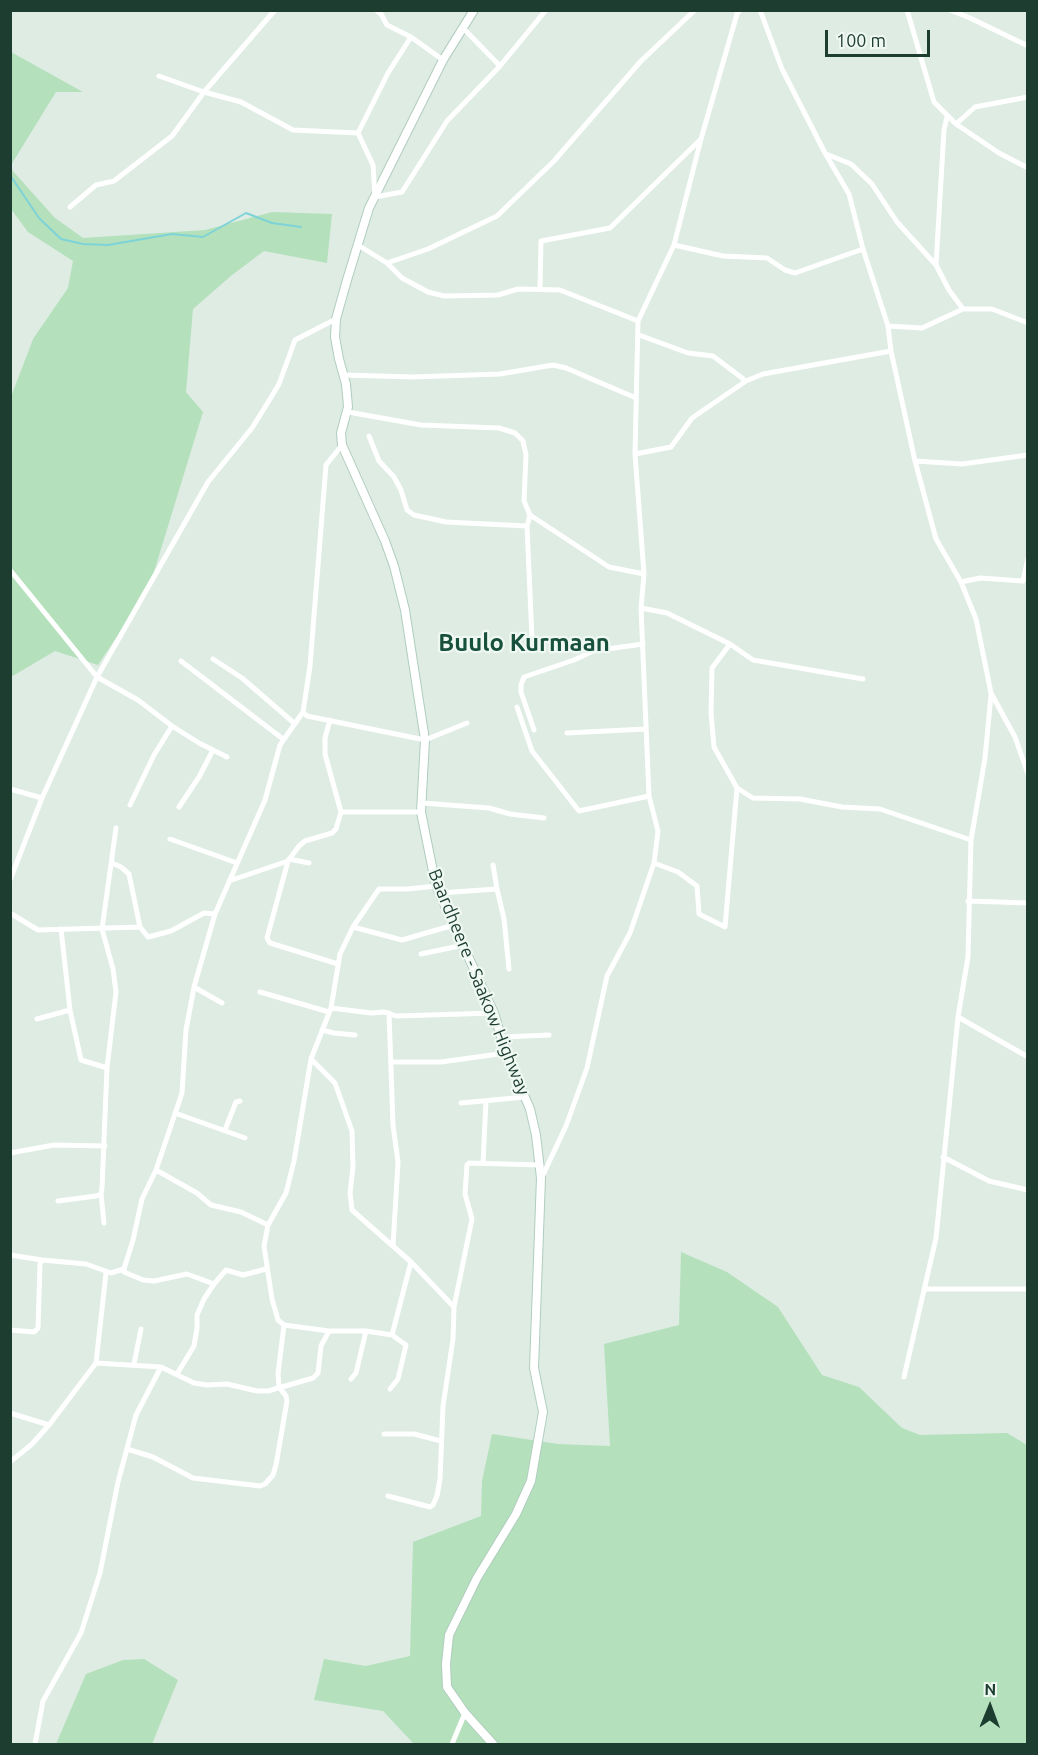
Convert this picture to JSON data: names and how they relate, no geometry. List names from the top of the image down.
{
  "streets": {
    "main road": ["Baardheere - Saakow Highway"]
  },
  "districts": ["Buulo Kurmaan"],
  "scale_bar": "100 m",
  "north": "top"
}
